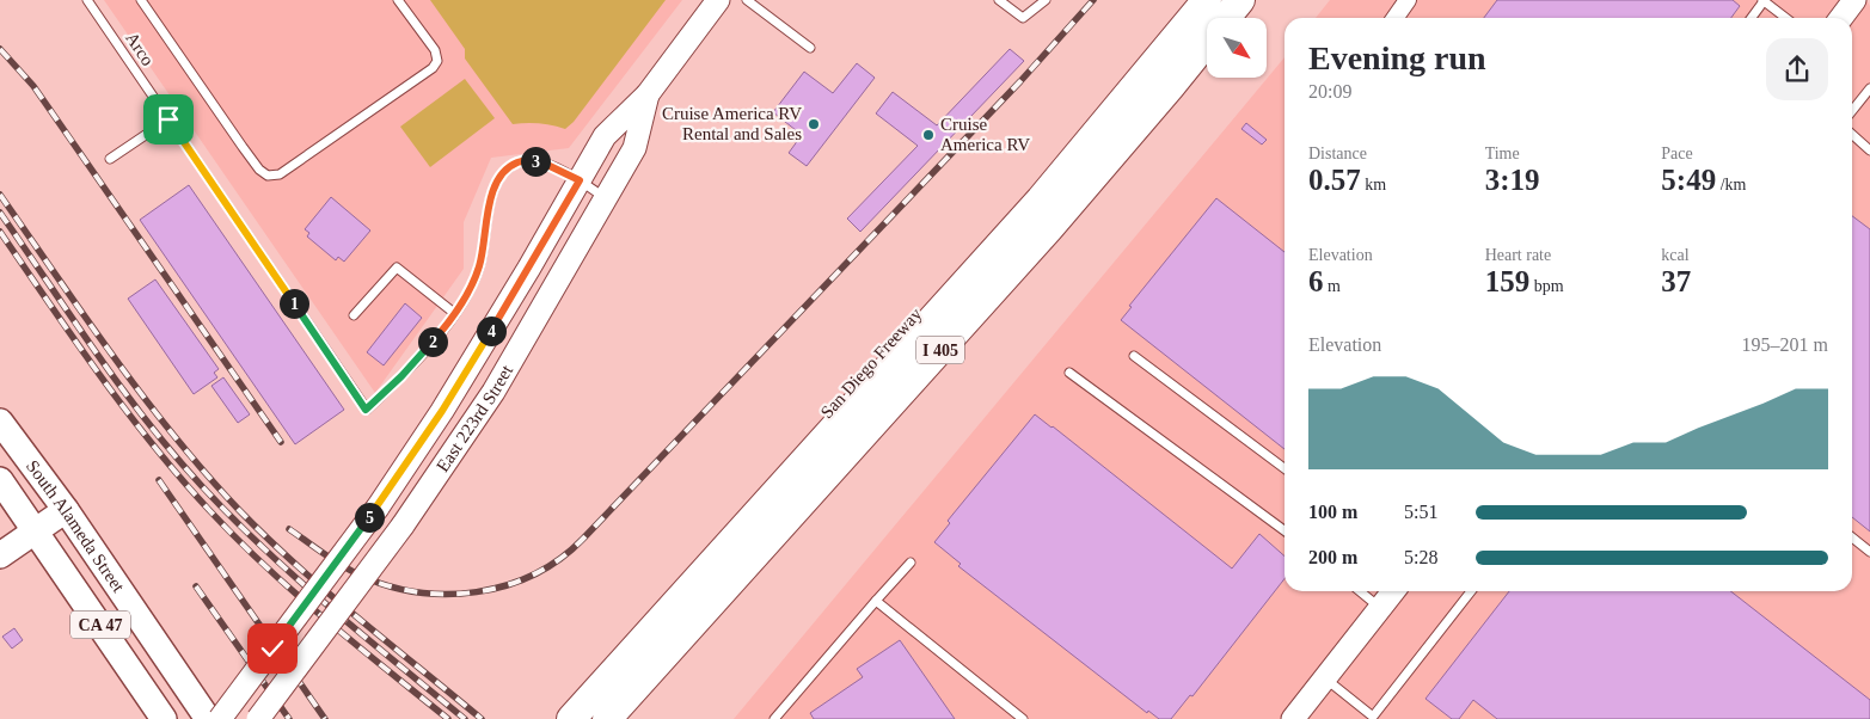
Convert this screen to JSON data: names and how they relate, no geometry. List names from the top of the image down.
{
  "streets": {
    "highway": ["I 405", "San Diego Freeway"],
    "main road": ["East 223rd Street", "South Alameda Street", "CA 47"],
    "lane": ["Arco"]
  },
  "crossings": [
    ["Arco", "East 223rd Street"]
  ],
  "places": ["Cruise America RV Rental and Sales", "Cruise America RV"],
  "north": "bottom right",
  "page": {
    "heading": ["Evening run", "20:09"],
    "stats": [
      ["Distance", "0.57 km"],
      ["Time", "3:19"],
      ["Pace", "5:49 /km"],
      ["Elevation", "6 m"],
      ["Heart rate", "159 bpm"],
      ["kcal", "37"]
    ],
    "pins": [
      "3",
      "1",
      "4",
      "2",
      "5"
    ],
    "chart": ["Elevation", "195–201 m"],
    "list": [
      {
        "name": "100 m",
        "note": "5:51"
      },
      {
        "name": "200 m",
        "note": "5:28"
      }
    ]
  }
}
